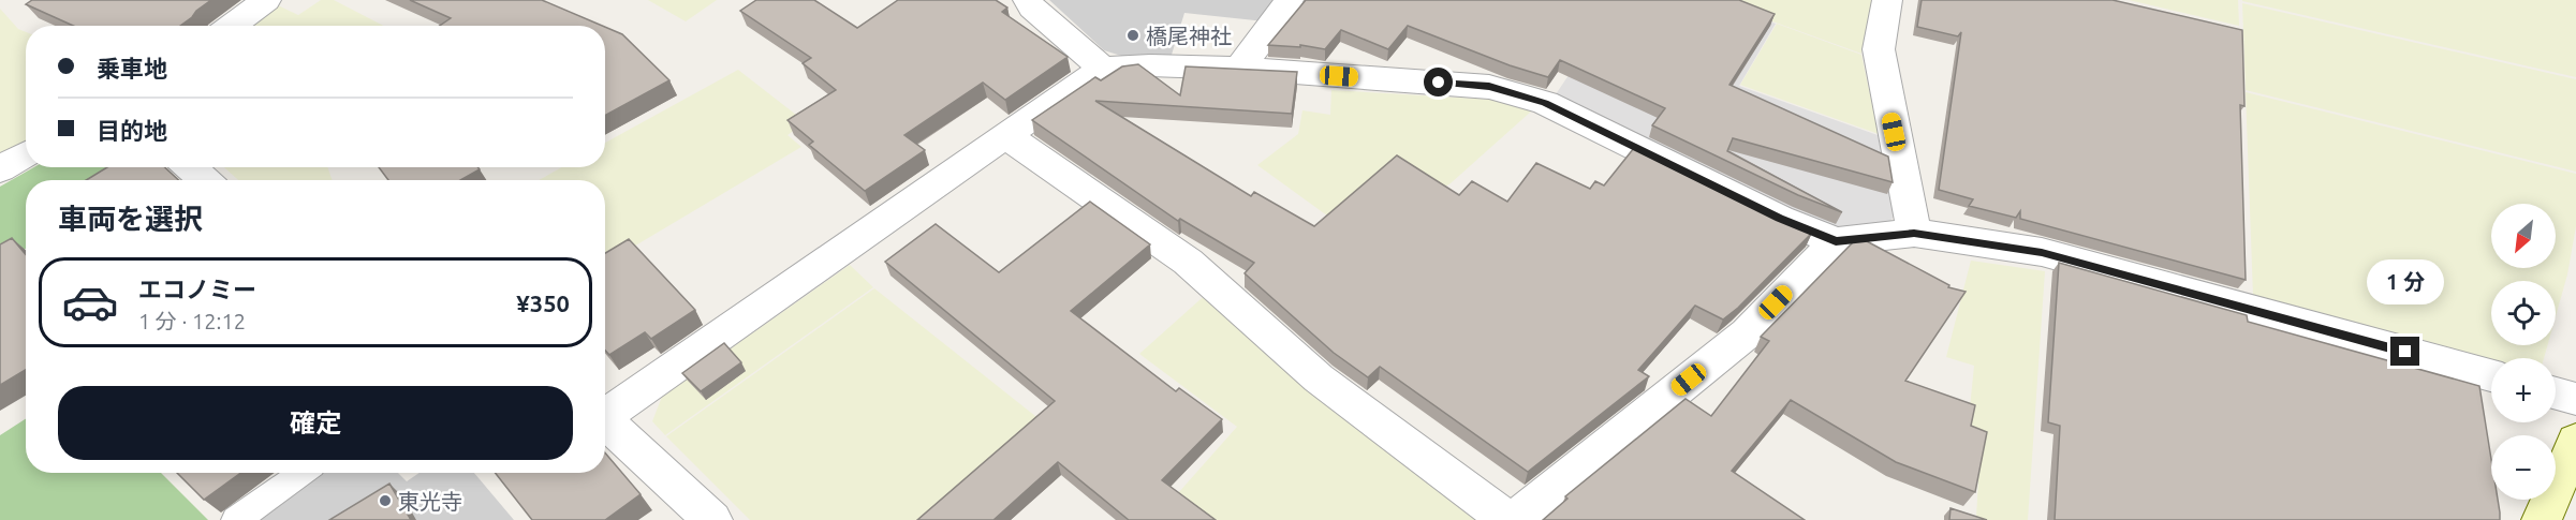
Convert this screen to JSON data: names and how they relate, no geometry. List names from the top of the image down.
{
  "places": ["橋尾神社", "東光寺"],
  "north": "bottom left",
  "page": {
    "banner": ["乗車地", "目的地"],
    "heading": "車両を選択",
    "map_buttons": ["+", "−"],
    "list": [
      {
        "name": "エコノミー",
        "note": "1 分 · 12:12",
        "value": "¥350"
      }
    ],
    "bubble": "1 分",
    "buttons": "確定"
  }
}
